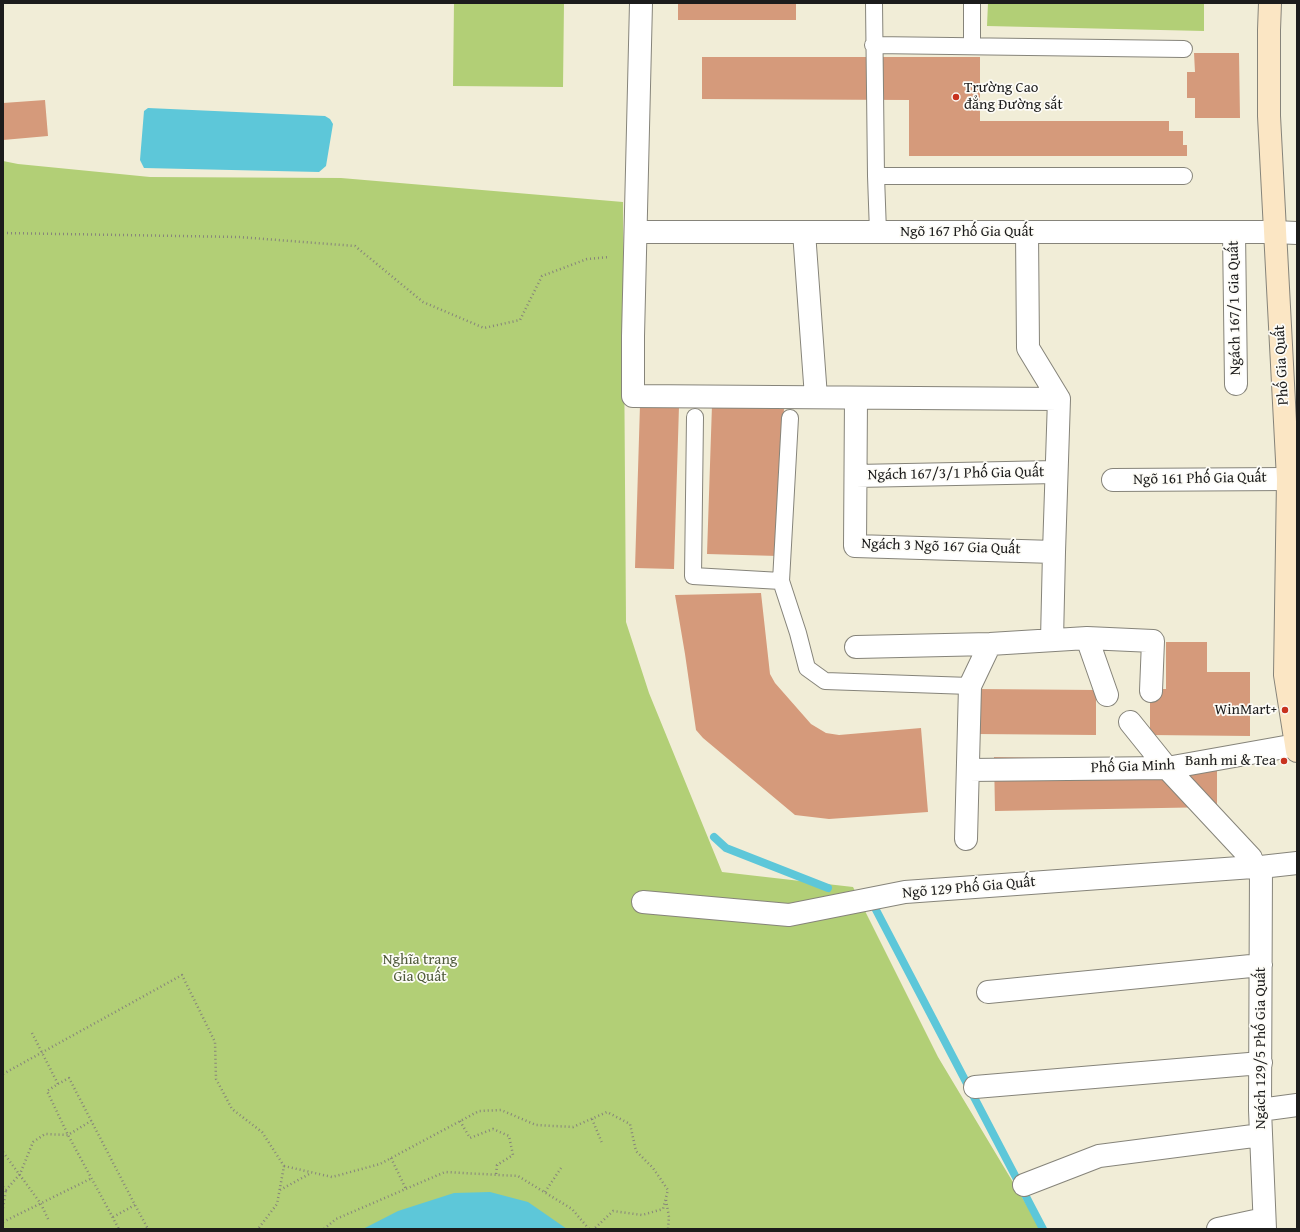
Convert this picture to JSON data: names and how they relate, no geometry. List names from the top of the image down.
{
  "streets": {
    "street": [
      "Ngõ 167 Phố Gia Quất",
      "Ngách 167/1 Gia Quất",
      "Phố Gia Quất",
      "Ngách 167/3/1 Phố Gia Quất",
      "Ngõ 161 Phố Gia Quất",
      "Ngách 3 Ngõ 167 Gia Quất",
      "Phố Gia Minh",
      "Ngõ 129 Phố Gia Quất",
      "Ngách 129/5 Phố Gia Quất"
    ]
  },
  "crossings": [
    ["Ngõ 167 Phố Gia Quất", "Ngách 167/1 Gia Quất"],
    ["Ngõ 167 Phố Gia Quất", "Phố Gia Quất"],
    ["Phố Gia Quất", "Ngõ 161 Phố Gia Quất"],
    ["Phố Gia Quất", "Phố Gia Minh"],
    ["Ngách 167/3/1 Phố Gia Quất", "Ngách 3 Ngõ 167 Gia Quất"],
    ["Ngõ 129 Phố Gia Quất", "Ngách 129/5 Phố Gia Quất"]
  ],
  "parks": ["Nghĩa trang Gia Quất"],
  "places": ["Trường Cao đẳng Đường sắt", "WinMart+", "Banh mi & Tea"]
}
